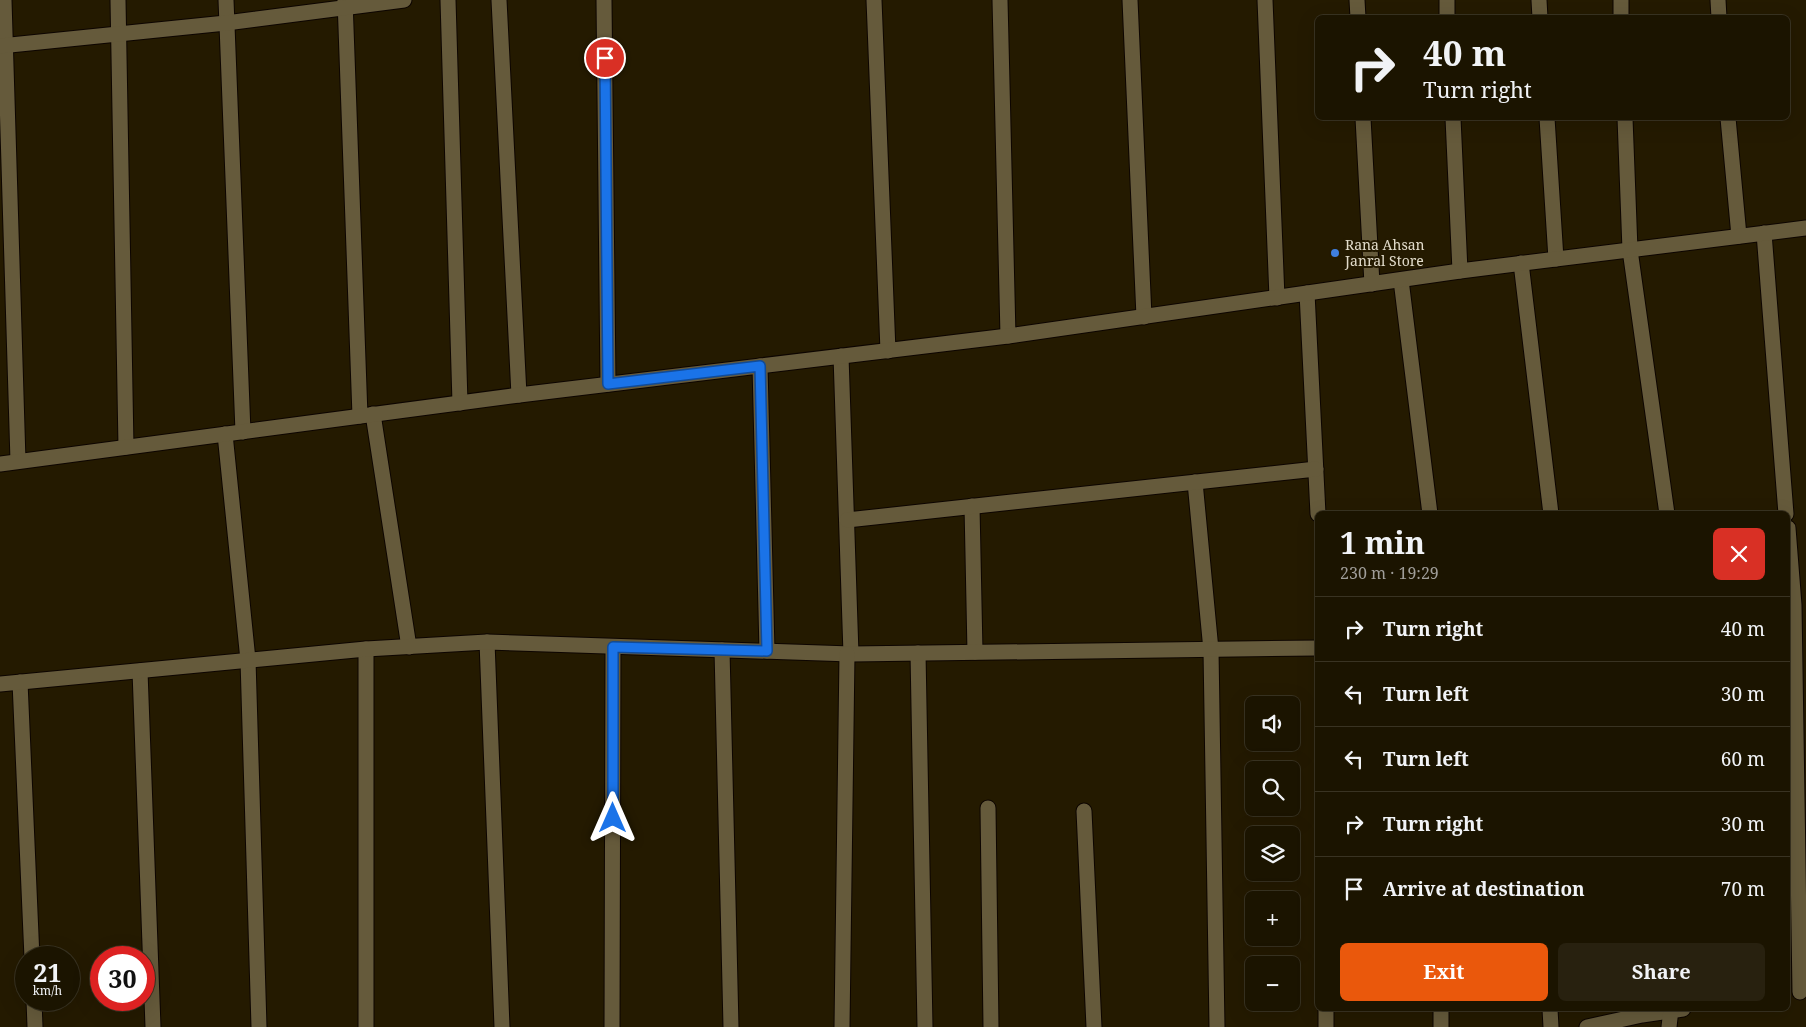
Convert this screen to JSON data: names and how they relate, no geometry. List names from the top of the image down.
{
  "places": ["Rana Ahsan Janral Store"],
  "page": {
    "turn": ["40 m", "Turn right"],
    "heading": ["1 min", "230 m · 19:29"],
    "list": [
      {
        "name": "Turn right",
        "value": "40 m"
      },
      {
        "name": "Turn left",
        "value": "30 m"
      },
      {
        "name": "Turn left",
        "value": "60 m"
      },
      {
        "name": "Turn right",
        "value": "30 m"
      },
      {
        "name": "Arrive at destination",
        "value": "70 m"
      }
    ],
    "map_buttons": ["+", "−"],
    "buttons": ["Exit", "Share"],
    "speed": "21 km/h",
    "limit": "30"
  }
}
